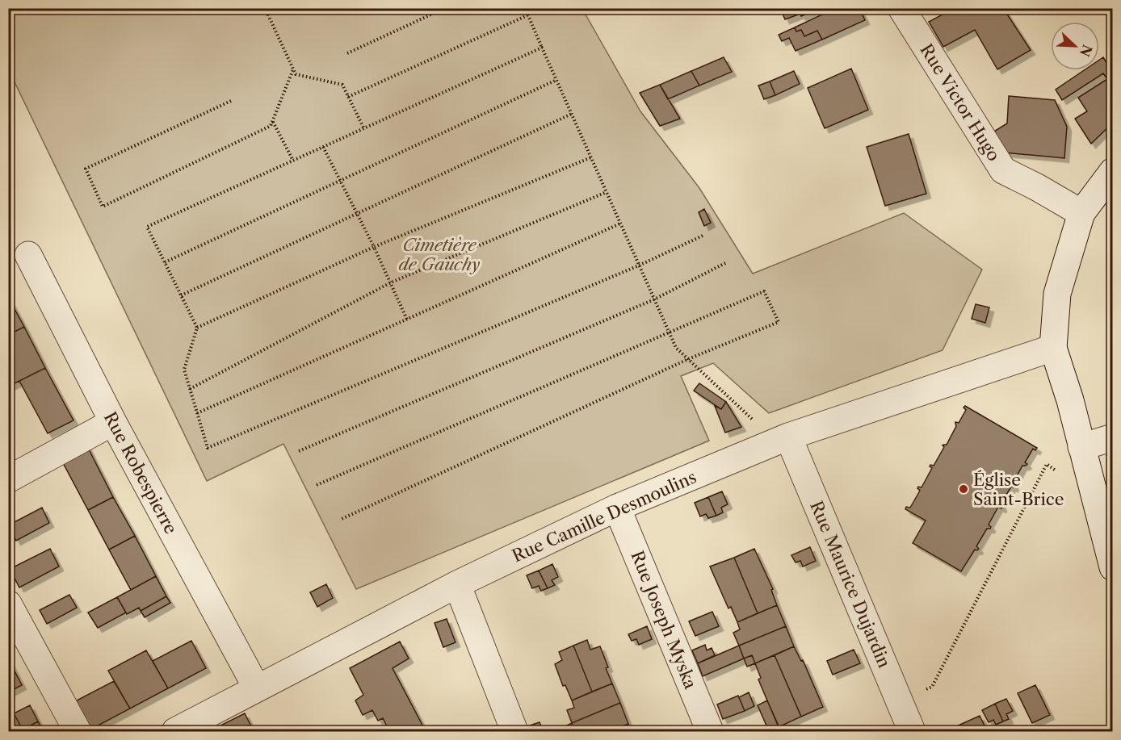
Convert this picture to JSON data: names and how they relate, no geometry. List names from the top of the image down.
{
  "streets": {
    "street": [
      "Rue Victor Hugo",
      "Rue Robespierre",
      "Rue Camille Desmoulins",
      "Rue Maurice Dujardin",
      "Rue Joseph Myska"
    ]
  },
  "crossings": [
    ["Rue Robespierre", "Rue Camille Desmoulins"],
    ["Rue Camille Desmoulins", "Rue Maurice Dujardin"],
    ["Rue Camille Desmoulins", "Rue Joseph Myska"]
  ],
  "parks": ["Cimetière de Gauchy"],
  "places": ["Église Saint-Brice"],
  "north": "bottom right"
}
